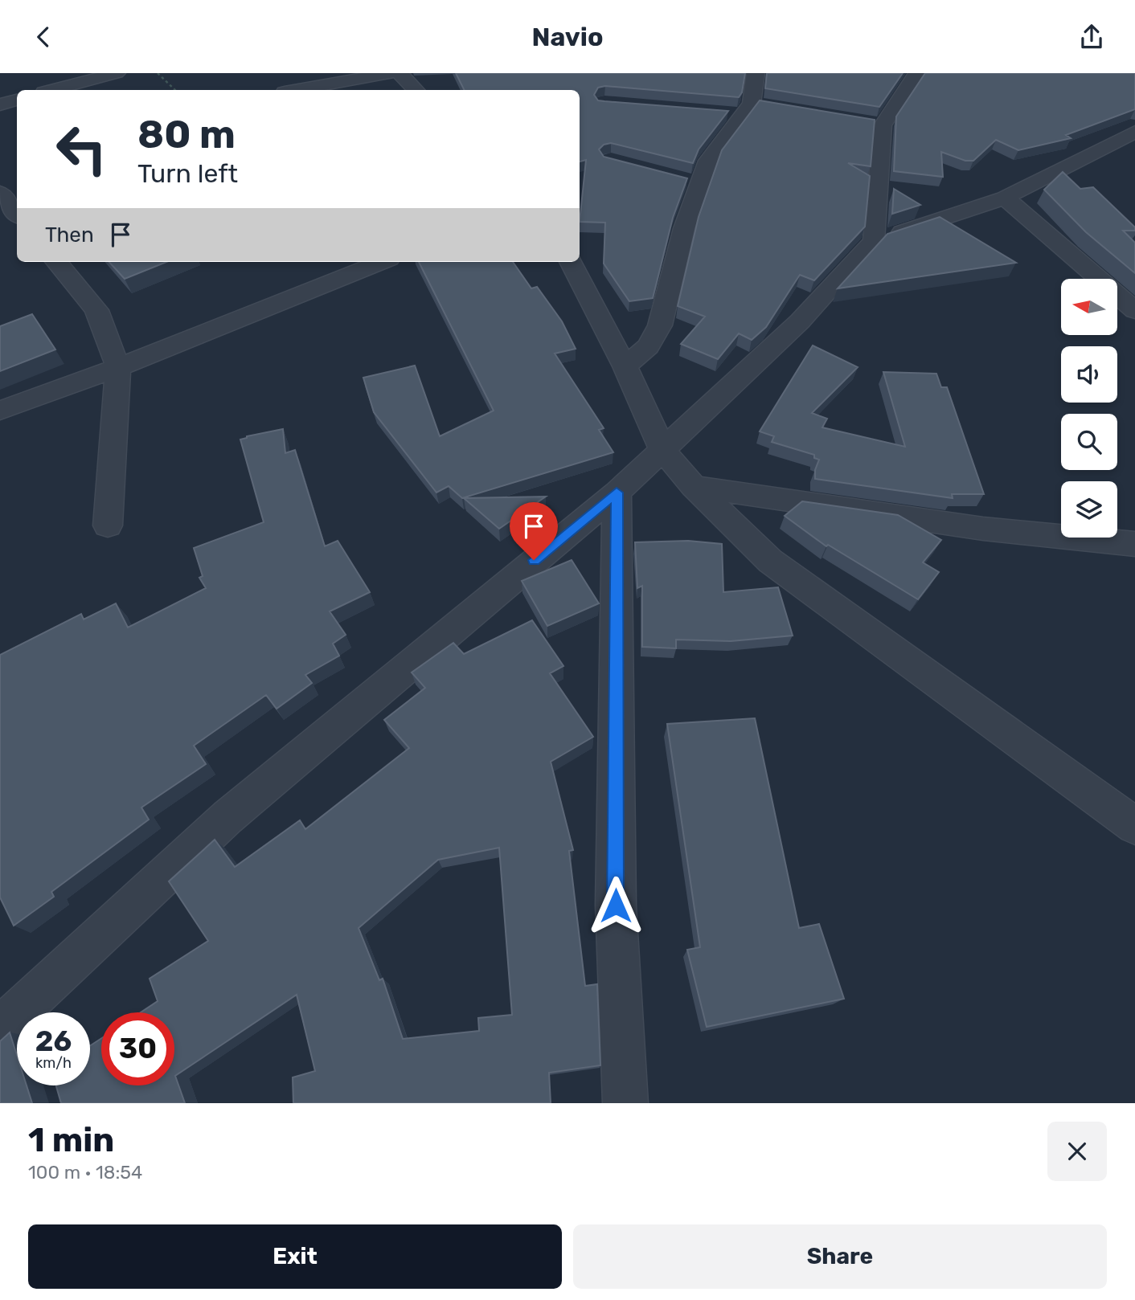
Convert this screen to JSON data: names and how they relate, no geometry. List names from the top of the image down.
{
  "north": "left",
  "page": {
    "header": "Navio",
    "turn": ["80 m", "Turn left"],
    "then": "Then",
    "speed": "26 km/h",
    "limit": "30",
    "heading": ["1 min", "100 m · 18:54"],
    "buttons": ["Exit", "Share"]
  }
}
